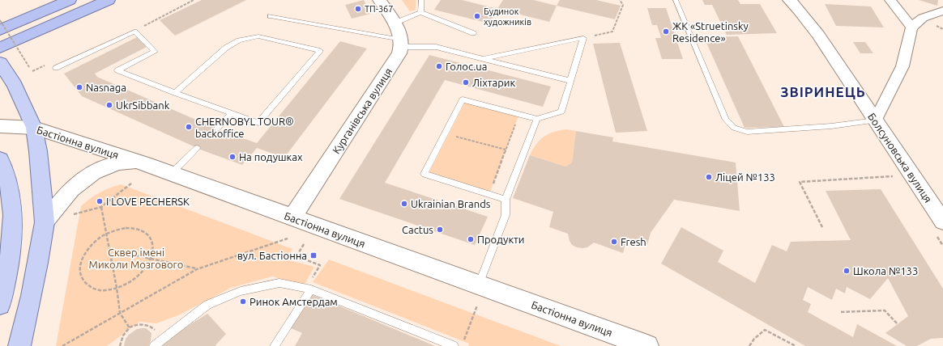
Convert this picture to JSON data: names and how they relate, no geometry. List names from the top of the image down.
{
  "streets": {
    "street": ["Курганівська вулиця", "Бастіонна вулиця", "Болсуновська вулиця"]
  },
  "crossings": [
    ["Курганівська вулиця", "Бастіонна вулиця"]
  ],
  "districts": ["ЗВІРИНЕЦЬ"],
  "parks": ["Сквер імені Миколи Мозгового"],
  "places": {
    "other": [
      "ТП-367",
      "Будинок художників",
      "ЖК «Struetinsky Residence»",
      "Голос.ua",
      "Ліхтарик",
      "Nasnaga",
      "UkrSibbank",
      "CHERNOBYL TOUR® backoffice",
      "На подушках",
      "Ліцей №133",
      "I LOVE PECHERSK",
      "Ukrainian Brands",
      "Cactus",
      "Продукти",
      "Fresh",
      "Школа №133",
      "Ринок Амстердам"
    ],
    "transit": ["вул. Бастіонна"]
  }
}
